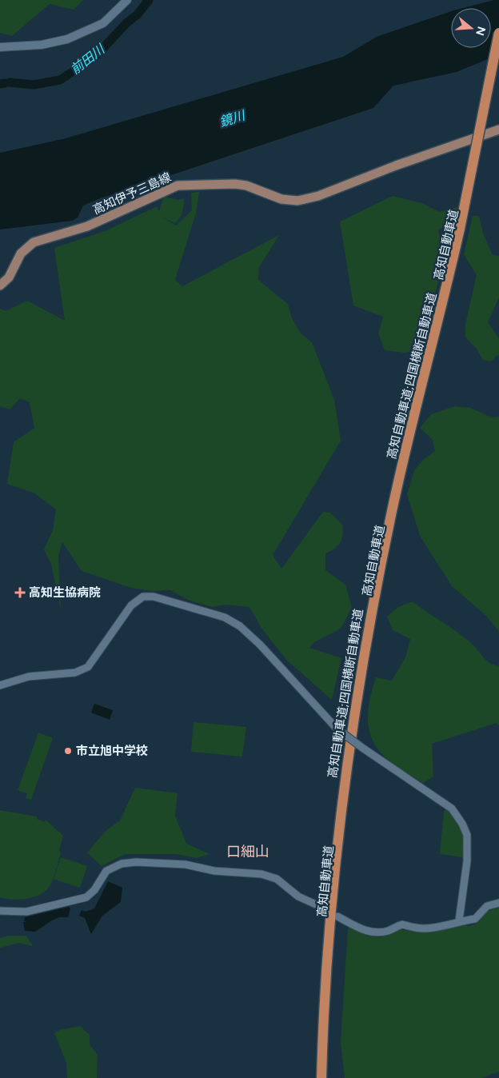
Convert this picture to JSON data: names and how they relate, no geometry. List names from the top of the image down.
{
  "streets": {
    "highway": ["高知自動車道", "高知自動車道;四国横断自動車道"],
    "main road": ["高知伊予三島線"]
  },
  "crossings": [
    ["高知自動車道", "高知自動車道;四国横断自動車道"]
  ],
  "districts": ["口細山"],
  "water": ["前田川", "鏡川"],
  "places": {
    "health": ["高知生協病院"],
    "other": ["市立旭中学校"]
  },
  "north": "right"
}
